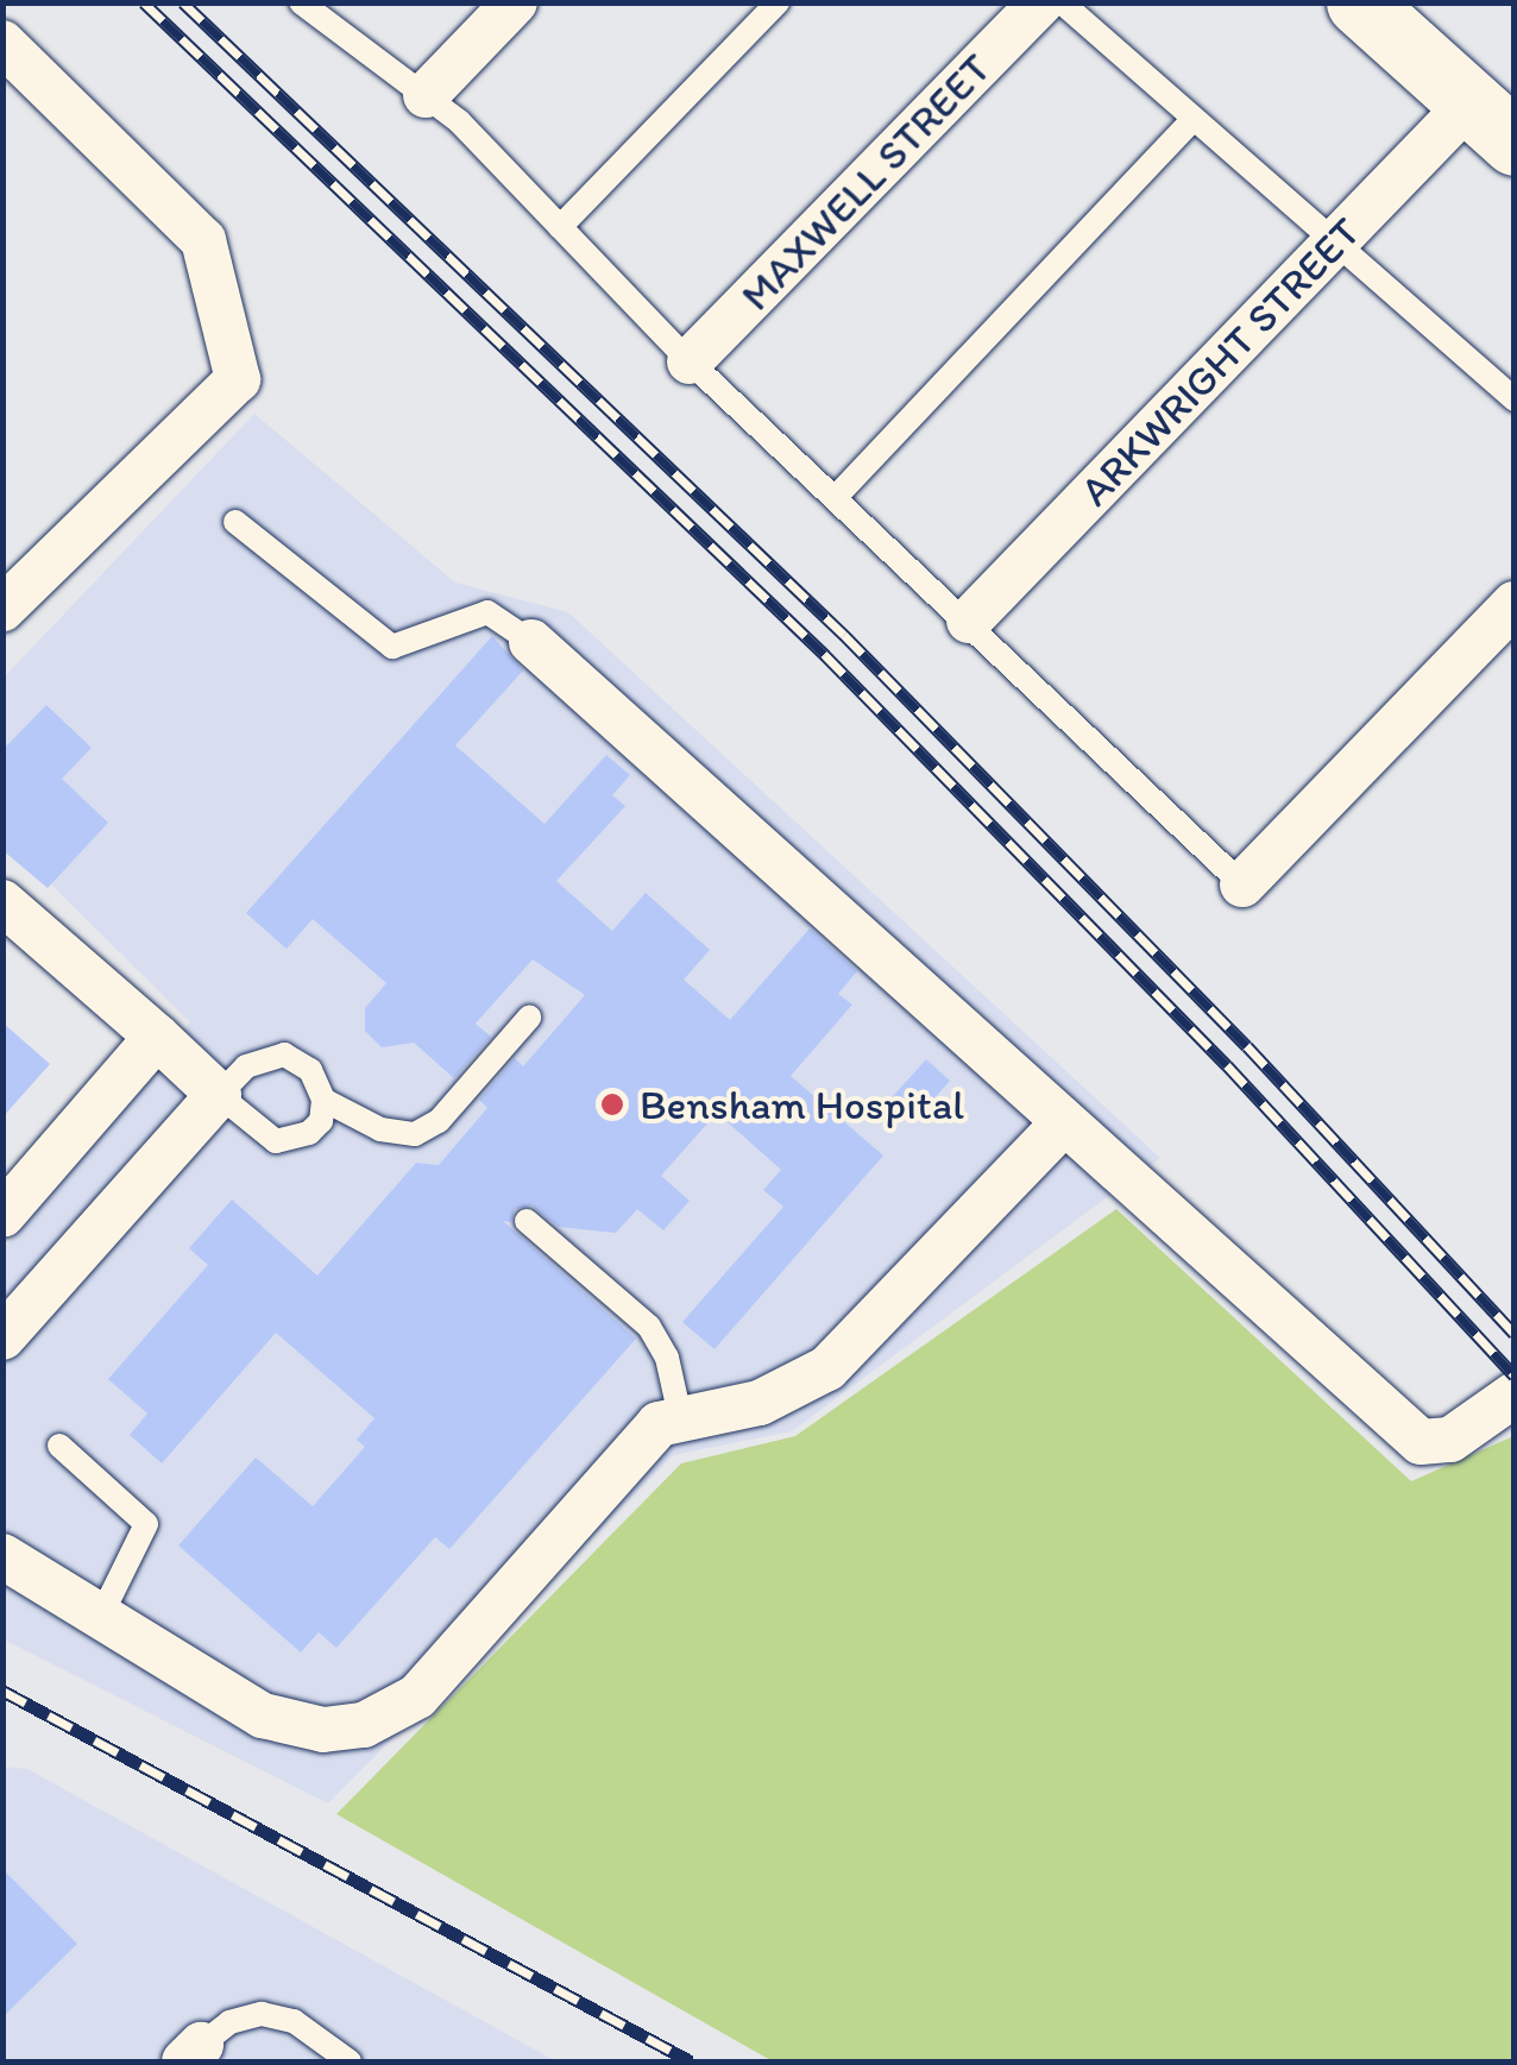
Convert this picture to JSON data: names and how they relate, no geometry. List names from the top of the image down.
{
  "streets": {
    "street": ["MAXWELL STREET", "ARKWRIGHT STREET"]
  },
  "places": ["Bensham Hospital"]
}
